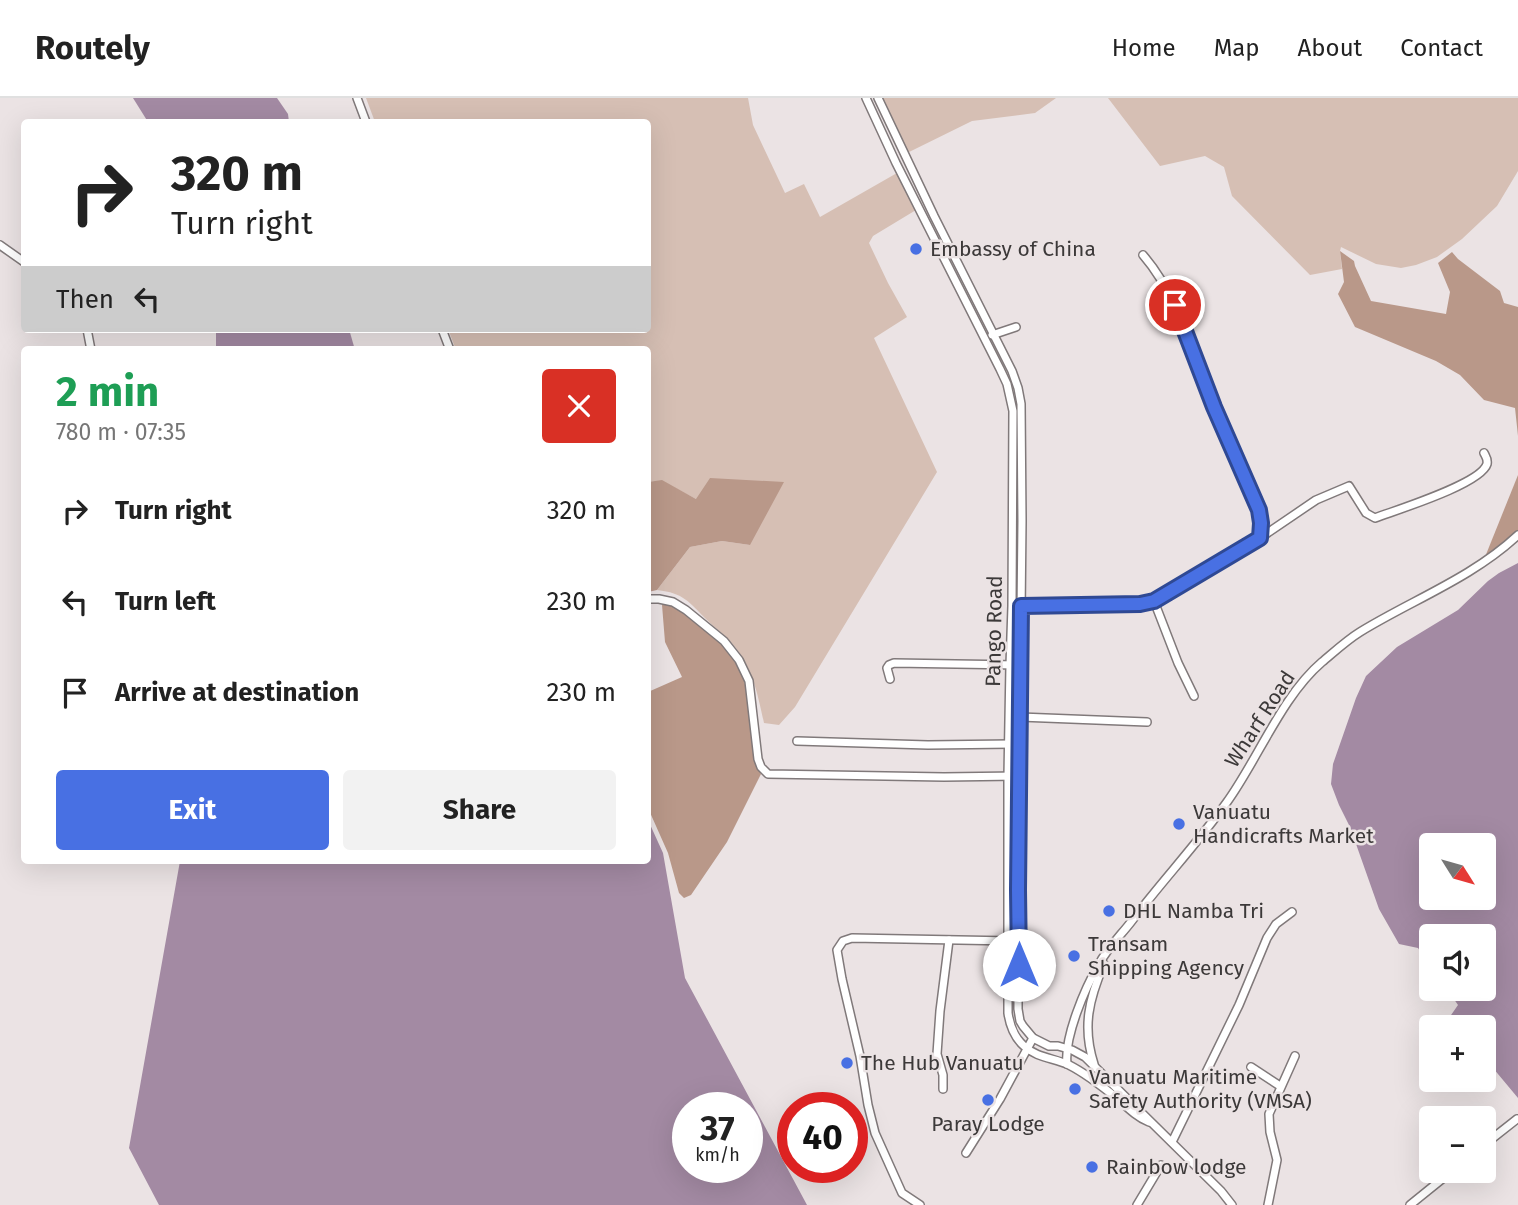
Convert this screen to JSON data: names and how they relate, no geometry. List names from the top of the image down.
{
  "streets": {
    "street": ["Pango Road", "Wharf Road"]
  },
  "places": [
    "Embassy of China",
    "Vanuatu Handicrafts Market",
    "DHL Namba Tri",
    "Transam Shipping Agency",
    "The Hub Vanuatu",
    "Vanuatu Maritime Safety Authority (VMSA)",
    "Paray Lodge",
    "Rainbow lodge"
  ],
  "north": "bottom right",
  "page": {
    "header": "Routely",
    "nav": [
      "Home",
      "Map",
      "About",
      "Contact"
    ],
    "turn": ["320 m", "Turn right"],
    "then": "Then",
    "heading": ["2 min", "780 m · 07:35"],
    "list": [
      {
        "name": "Turn right",
        "value": "320 m"
      },
      {
        "name": "Turn left",
        "value": "230 m"
      },
      {
        "name": "Arrive at destination",
        "value": "230 m"
      }
    ],
    "buttons": ["Exit", "Share"],
    "map_buttons": ["+", "−"],
    "speed": "37 km/h",
    "limit": "40"
  }
}
